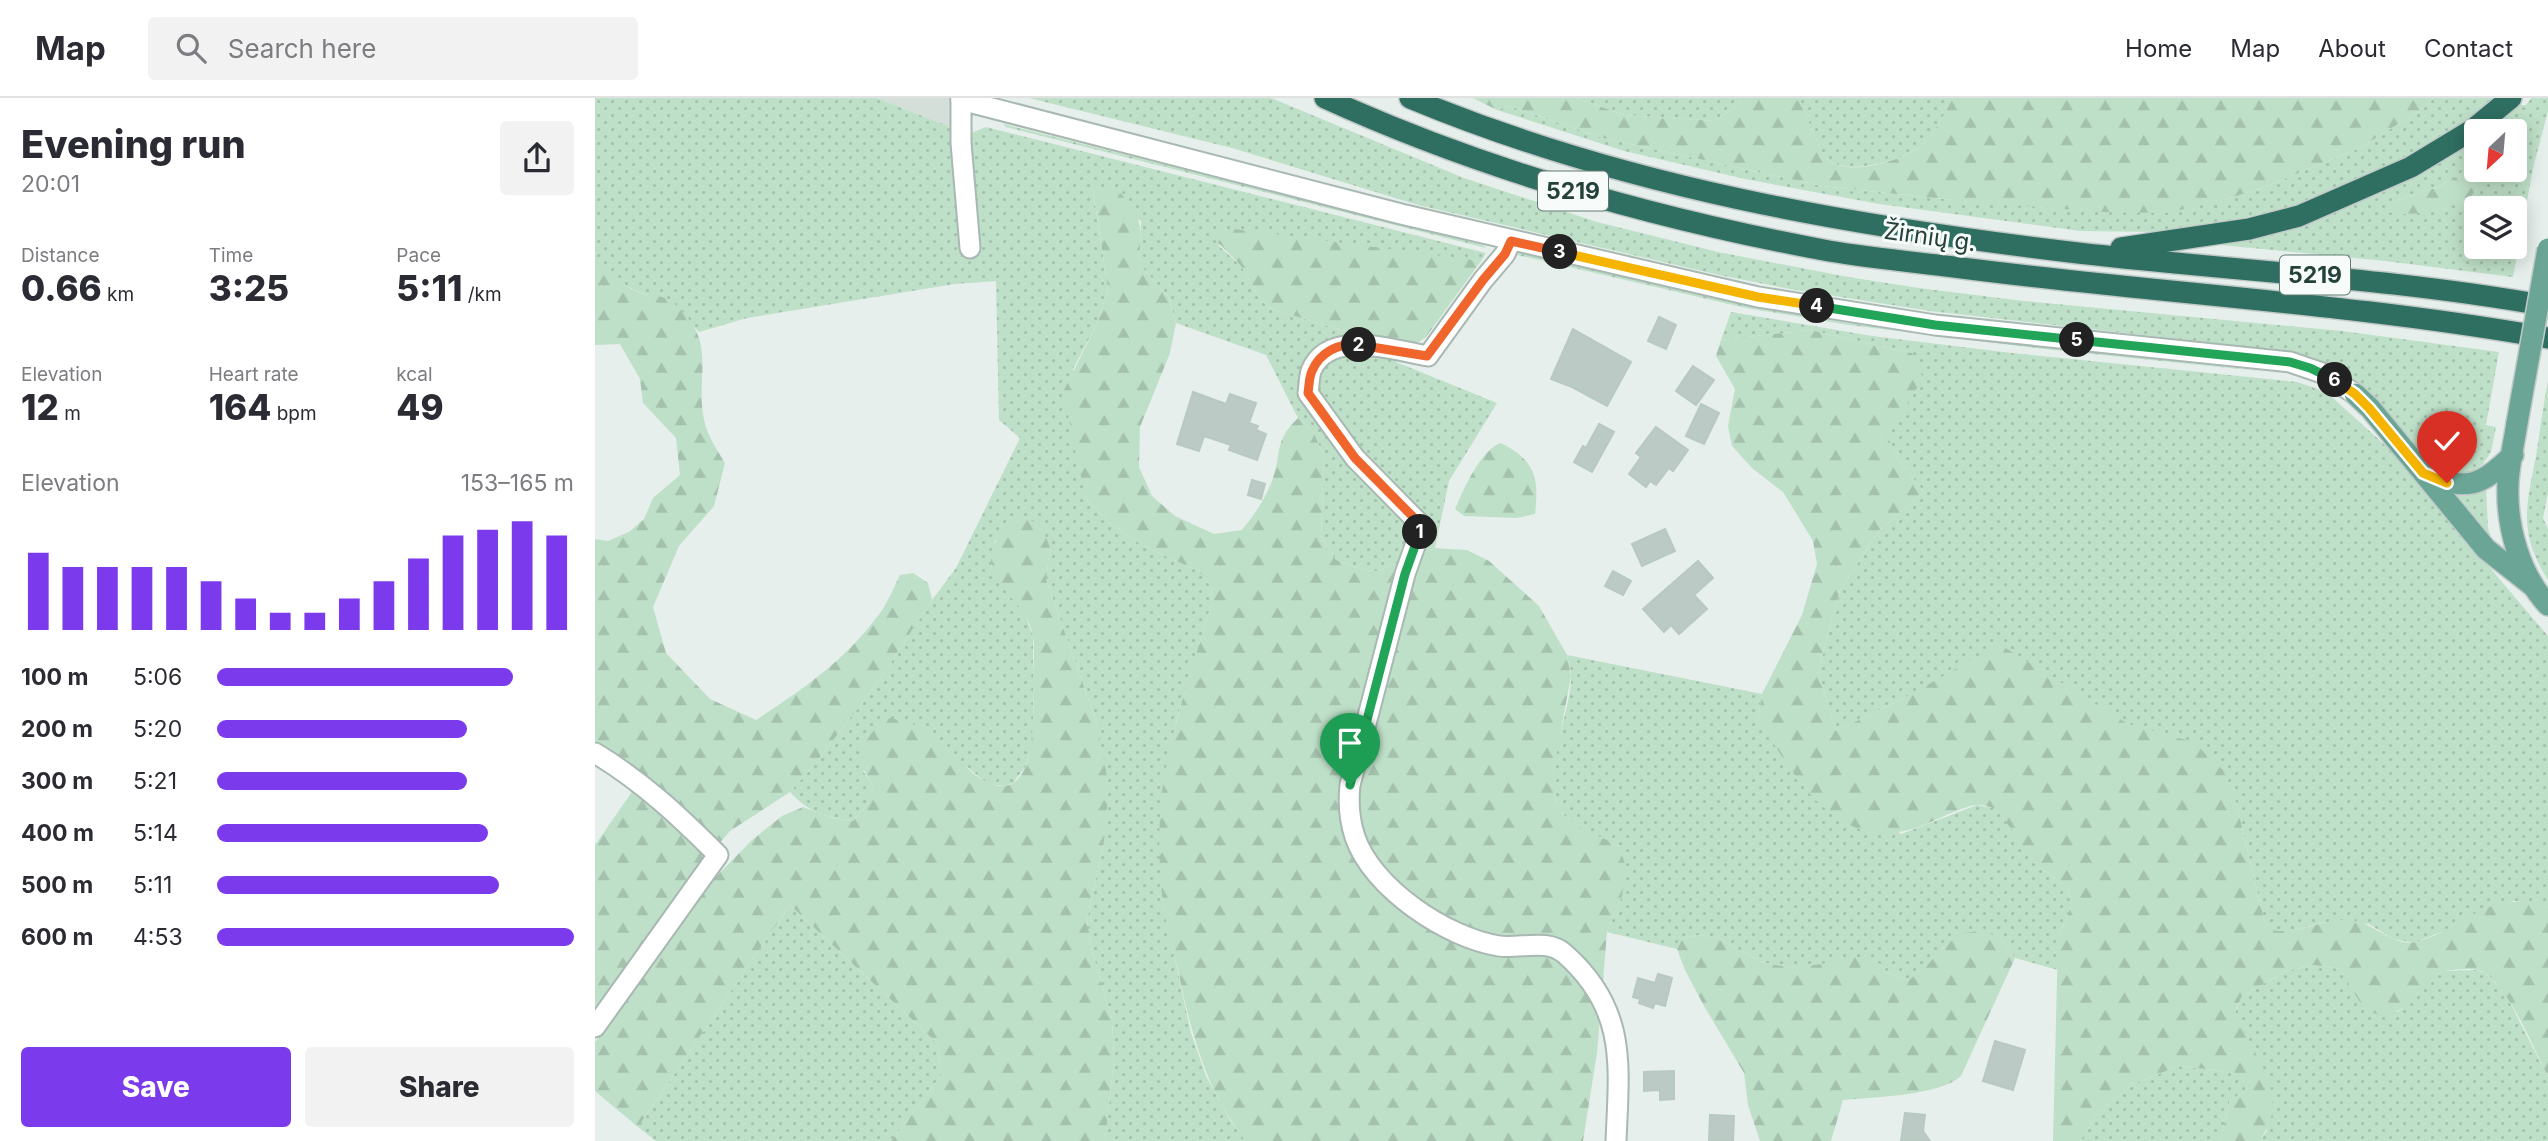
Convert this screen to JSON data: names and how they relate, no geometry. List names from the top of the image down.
{
  "streets": {
    "highway": ["5219", "Žirnių g."]
  },
  "crossings": [
    ["5219", "Žirnių g."]
  ],
  "north": "bottom left",
  "page": {
    "header": "Map",
    "search": "Search here",
    "nav": [
      "Home",
      "Map",
      "About",
      "Contact"
    ],
    "heading": ["Evening run", "20:01"],
    "stats": [
      ["Distance", "0.66 km"],
      ["Time", "3:25"],
      ["Pace", "5:11 /km"],
      ["Elevation", "12 m"],
      ["Heart rate", "164 bpm"],
      ["kcal", "49"]
    ],
    "pins": [
      "3",
      "4",
      "5",
      "2",
      "6",
      "1"
    ],
    "chart": ["Elevation", "153–165 m"],
    "list": [
      {
        "name": "100 m",
        "note": "5:06"
      },
      {
        "name": "200 m",
        "note": "5:20"
      },
      {
        "name": "300 m",
        "note": "5:21"
      },
      {
        "name": "400 m",
        "note": "5:14"
      },
      {
        "name": "500 m",
        "note": "5:11"
      },
      {
        "name": "600 m",
        "note": "4:53"
      }
    ],
    "buttons": ["Save", "Share"]
  }
}
